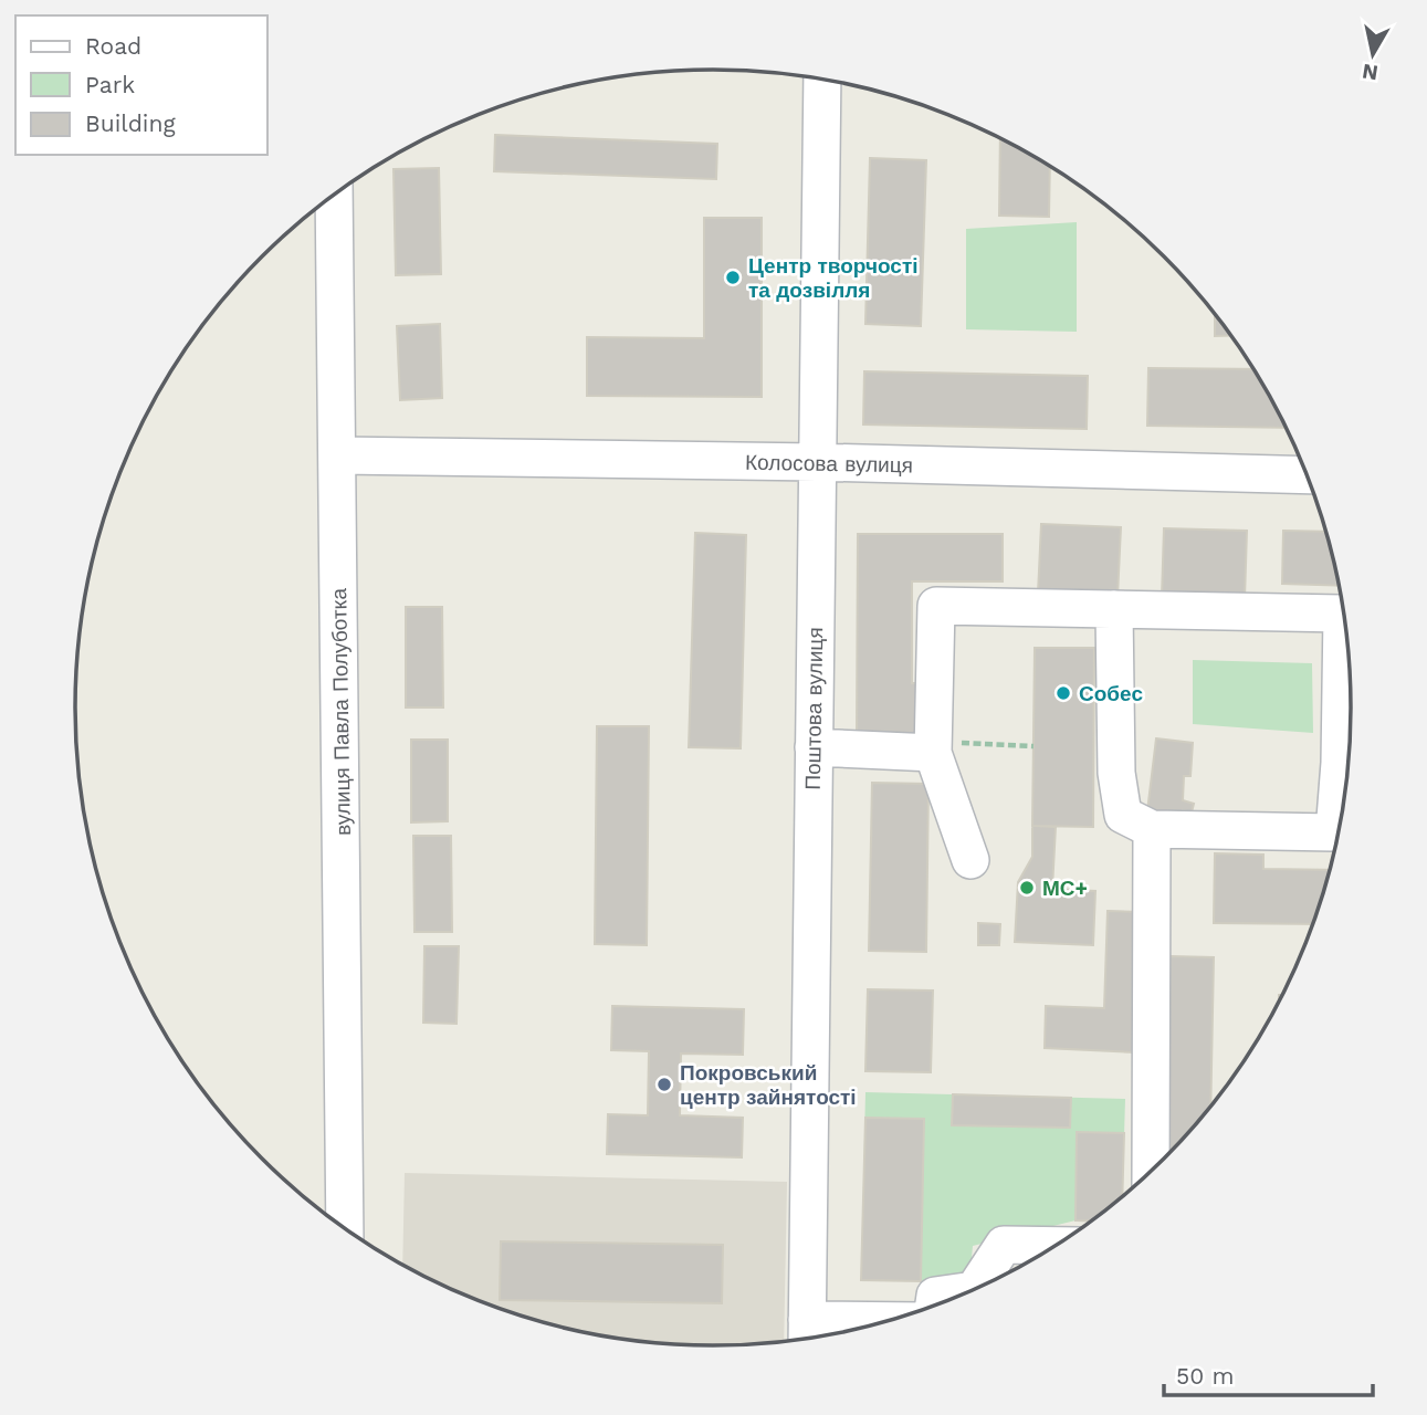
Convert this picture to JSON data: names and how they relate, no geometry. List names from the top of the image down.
{
  "streets": {
    "street": ["Колосова вулиця", "Поштова вулиця", "вулиця Павла Полуботка"]
  },
  "crossings": [
    ["Колосова вулиця", "Поштова вулиця"],
    ["Колосова вулиця", "вулиця Павла Полуботка"]
  ],
  "places": [
    "Центр творчості та дозвілля",
    "Собес",
    "МС+",
    "Покровський центр зайнятості"
  ],
  "legend": ["Road", "Park", "Building"],
  "scale_bar": "50 m",
  "north": "bottom"
}
